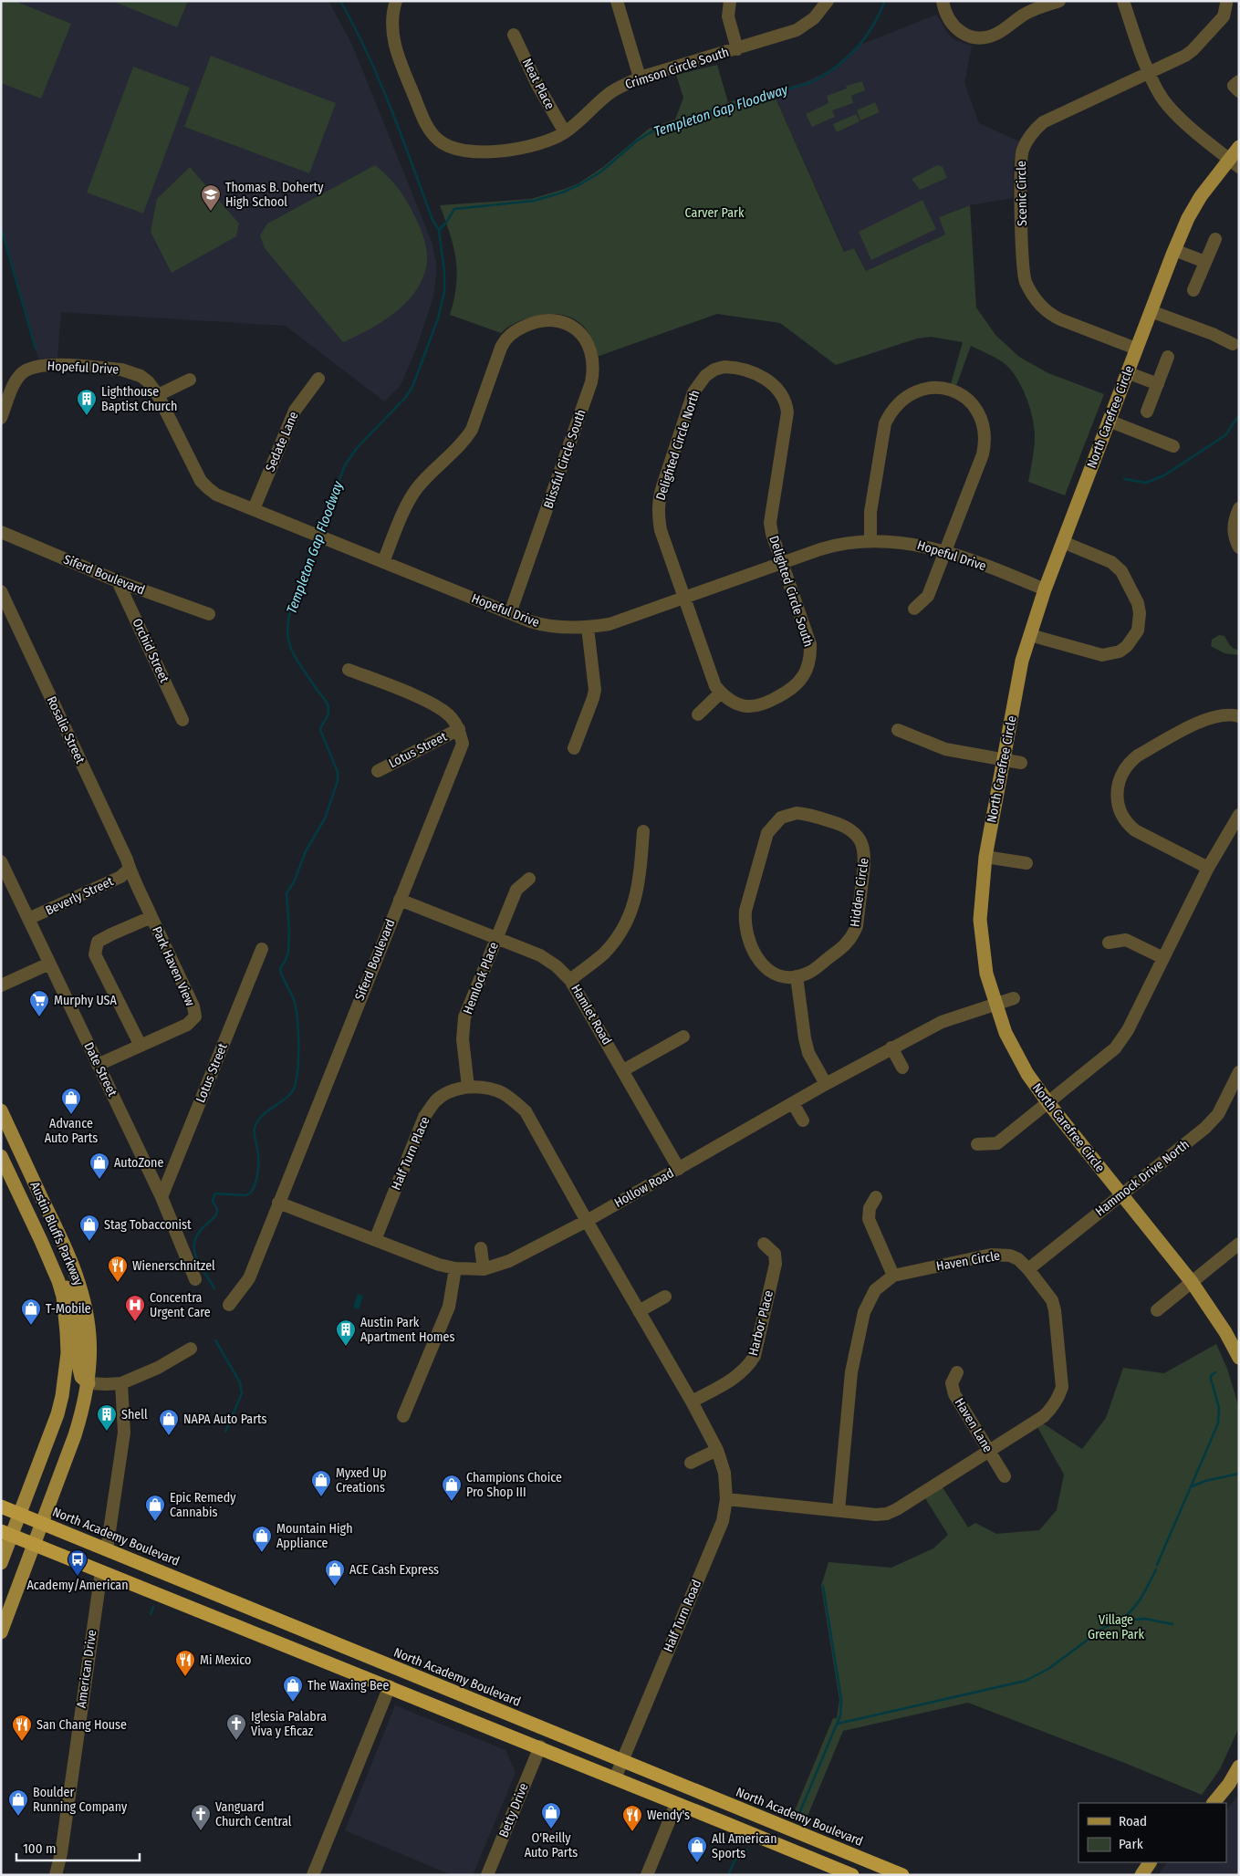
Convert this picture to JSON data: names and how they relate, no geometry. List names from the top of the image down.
{
  "streets": {
    "highway": ["North Academy Boulevard"],
    "main road": ["North Carefree Circle", "Austin Bluffs Parkway"],
    "street": [
      "Crimson Circle South",
      "Neat Place",
      "Scenic Circle",
      "Hopeful Drive",
      "Sedate Lane",
      "Delighted Circle North",
      "Blissful Circle South",
      "Siferd Boulevard",
      "Delighted Circle South",
      "Orchid Street",
      "Rosalie Street",
      "Lotus Street",
      "Hidden Circle",
      "Beverly Street",
      "Park Haven View",
      "Hemlock Place",
      "Hamlet Road",
      "Date Street",
      "Half Turn Place",
      "Hammock Drive North",
      "Hollow Road",
      "Haven Circle",
      "Harbor Place",
      "Haven Lane",
      "Half Turn Road",
      "American Drive",
      "Betty Drive"
    ]
  },
  "crossings": [
    ["Crimson Circle South", "Neat Place"],
    ["Scenic Circle", "North Carefree Circle"],
    ["Hopeful Drive", "North Carefree Circle"],
    ["Hopeful Drive", "Sedate Lane"],
    ["Hopeful Drive", "Delighted Circle North"],
    ["Hopeful Drive", "Blissful Circle South"],
    ["Hopeful Drive", "Delighted Circle South"],
    ["North Carefree Circle", "Hammock Drive North"],
    ["North Carefree Circle", "Hollow Road"],
    ["Delighted Circle North", "Delighted Circle South"],
    ["Siferd Boulevard", "Orchid Street"],
    ["Siferd Boulevard", "Lotus Street"],
    ["Siferd Boulevard", "Hamlet Road"],
    ["Siferd Boulevard", "Hollow Road"],
    ["Rosalie Street", "Beverly Street"],
    ["Rosalie Street", "Park Haven View"],
    ["Lotus Street", "Date Street"],
    ["Beverly Street", "Date Street"],
    ["Park Haven View", "Date Street"],
    ["Hemlock Place", "Hamlet Road"],
    ["Hemlock Place", "Half Turn Place"],
    ["Hamlet Road", "Hollow Road"],
    ["Half Turn Place", "Hollow Road"],
    ["Half Turn Place", "Half Turn Road"],
    ["Hammock Drive North", "Haven Circle"],
    ["Hollow Road", "Half Turn Road"],
    ["Austin Bluffs Parkway", "North Academy Boulevard"],
    ["Haven Circle", "Haven Lane"],
    ["Haven Circle", "Half Turn Road"],
    ["Harbor Place", "Half Turn Road"],
    ["North Academy Boulevard", "Half Turn Road"]
  ],
  "water": ["Templeton Gap Floodway"],
  "parks": ["Carver Park", "Village Green Park"],
  "places": {
    "school or university": ["Thomas B. Doherty High School"],
    "building": ["Lighthouse Baptist Church", "Austin Park Apartment Homes", "Shell"],
    "supermarket": ["Murphy USA"],
    "shop": [
      "Advance Auto Parts",
      "AutoZone",
      "Stag Tobacconist",
      "T-Mobile",
      "NAPA Auto Parts",
      "Myxed Up Creations",
      "Champions Choice Pro Shop III",
      "Epic Remedy Cannabis",
      "Mountain High Appliance",
      "ACE Cash Express",
      "The Waxing Bee",
      "Boulder Running Company",
      "O'Reilly Auto Parts",
      "All American Sports"
    ],
    "restaurant": [
      "Wienerschnitzel",
      "Mi Mexico",
      "San Chang House",
      "Wendy's"
    ],
    "hospital": ["Concentra Urgent Care"],
    "bus stop": ["Academy/American"],
    "church": ["Iglesia Palabra Viva y Eficaz", "Vanguard Church Central"]
  },
  "legend": ["Road", "Park"],
  "scale_bar": "100 m"
}
